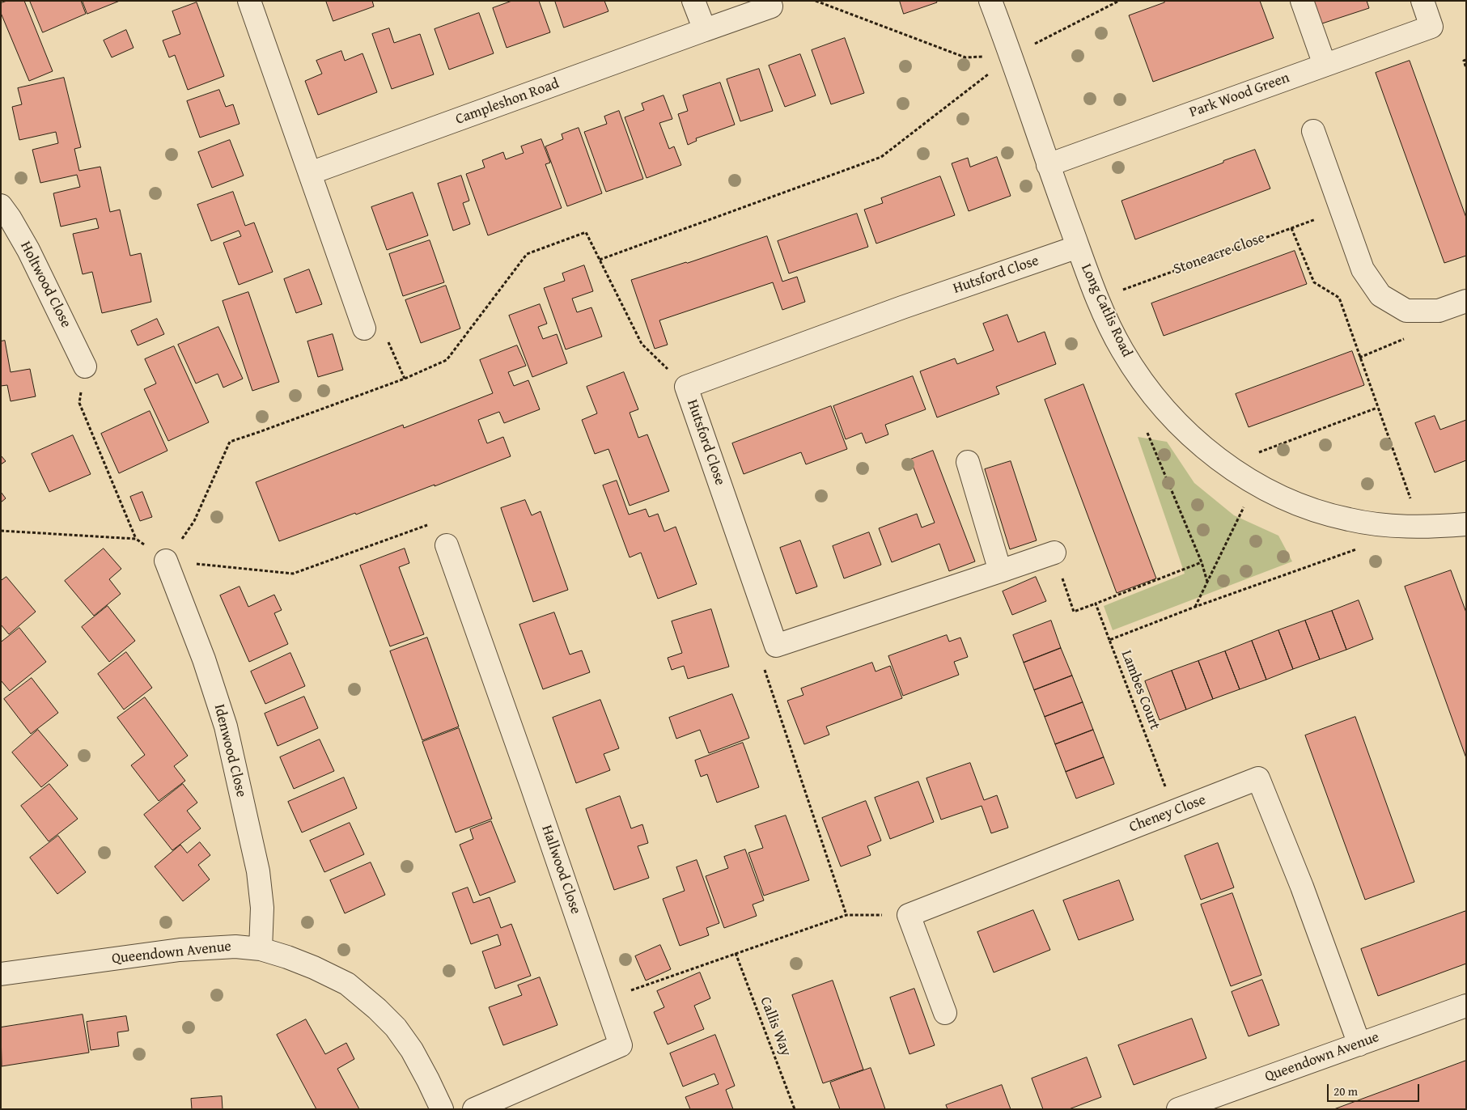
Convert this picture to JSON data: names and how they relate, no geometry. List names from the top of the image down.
{
  "streets": {
    "street": [
      "Park Wood Green",
      "Campleshon Road",
      "Hutsford Close",
      "Holtwood Close",
      "Long Catlis Road",
      "Idenwood Close",
      "Cheney Close",
      "Hallwood Close",
      "Queendown Avenue"
    ],
    "path": ["Stoneacre Close", "Lambes Court", "Callis Way"]
  },
  "crossings": [
    ["Park Wood Green", "Long Catlis Road"],
    ["Stoneacre Close", "Long Catlis Road"],
    ["Hutsford Close", "Long Catlis Road"],
    ["Lambes Court", "Cheney Close"],
    ["Idenwood Close", "Queendown Avenue"],
    ["Cheney Close", "Queendown Avenue"]
  ],
  "scale_bar": "20 m"
}
